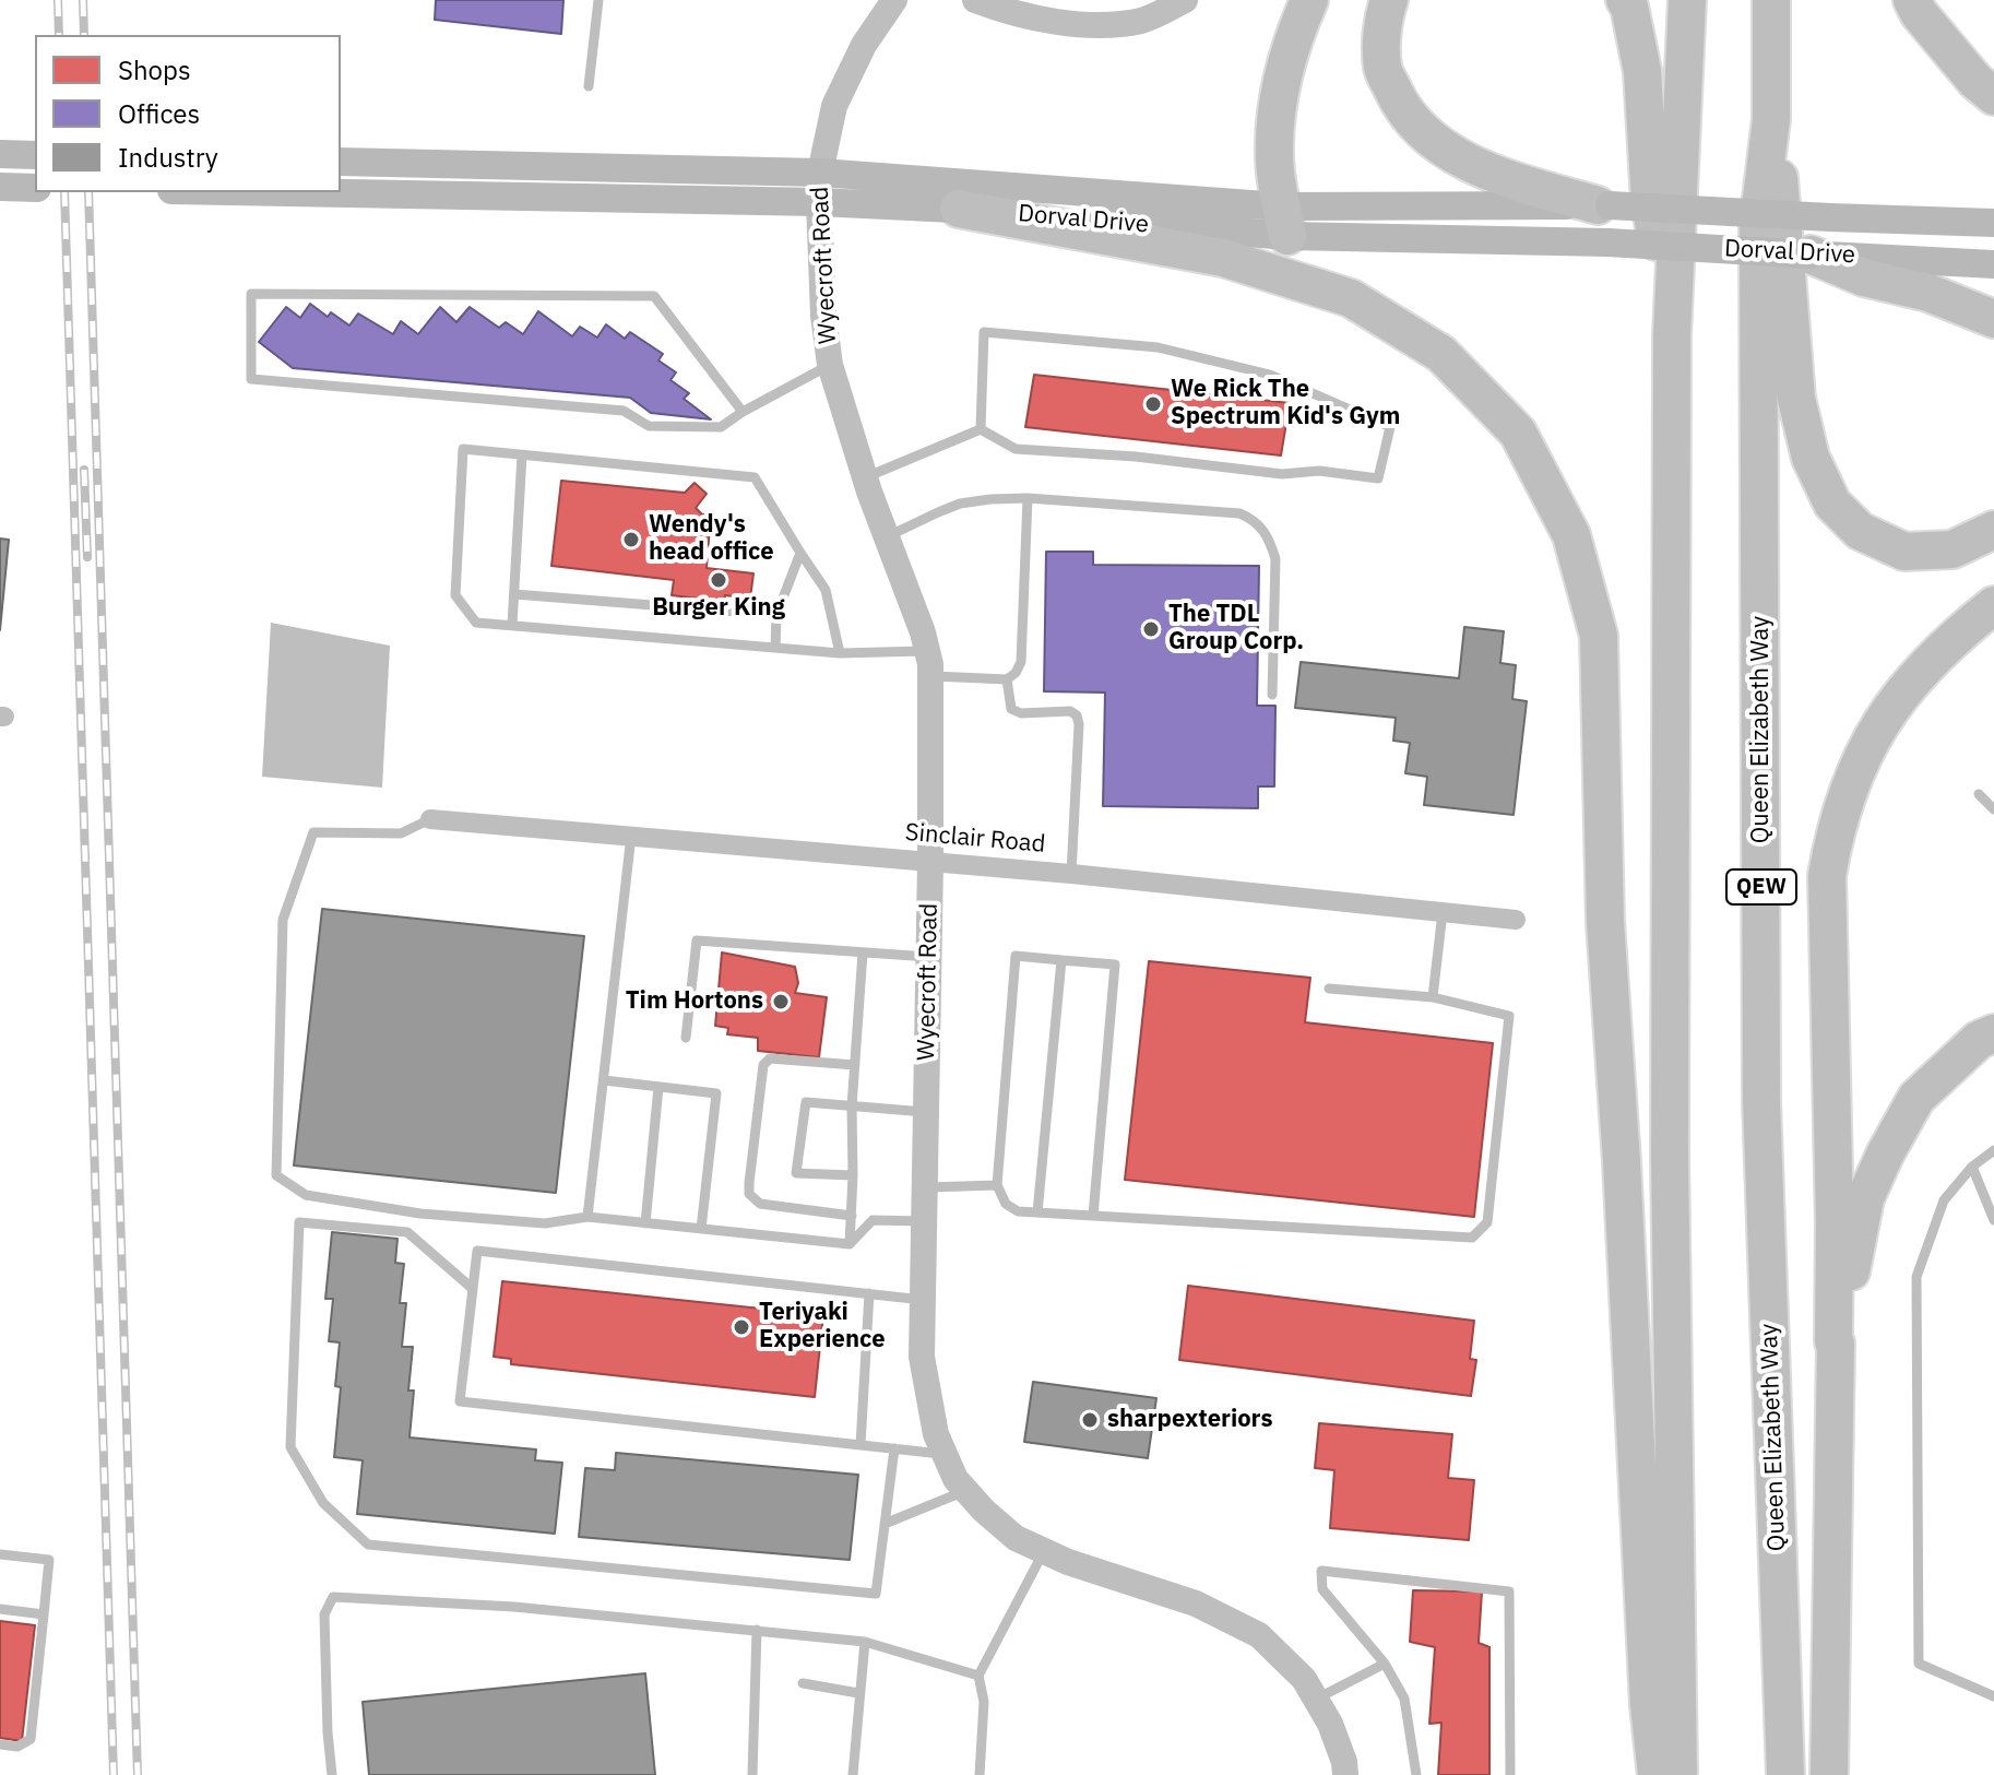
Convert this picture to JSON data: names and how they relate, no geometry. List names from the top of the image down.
{
  "streets": {
    "highway": ["Queen Elizabeth Way", "QEW"],
    "main road": ["Dorval Drive"],
    "street": ["Wyecroft Road", "Sinclair Road"]
  },
  "crossings": [
    ["Dorval Drive", "Wyecroft Road"],
    ["Wyecroft Road", "Sinclair Road"]
  ],
  "places": [
    "We Rick The Spectrum Kid's Gym",
    "Wendy's head office",
    "Burger King",
    "The TDL Group Corp.",
    "Tim Hortons",
    "Teriyaki Experience",
    "sharpexteriors"
  ],
  "legend": ["Shops", "Offices", "Industry"]
}
